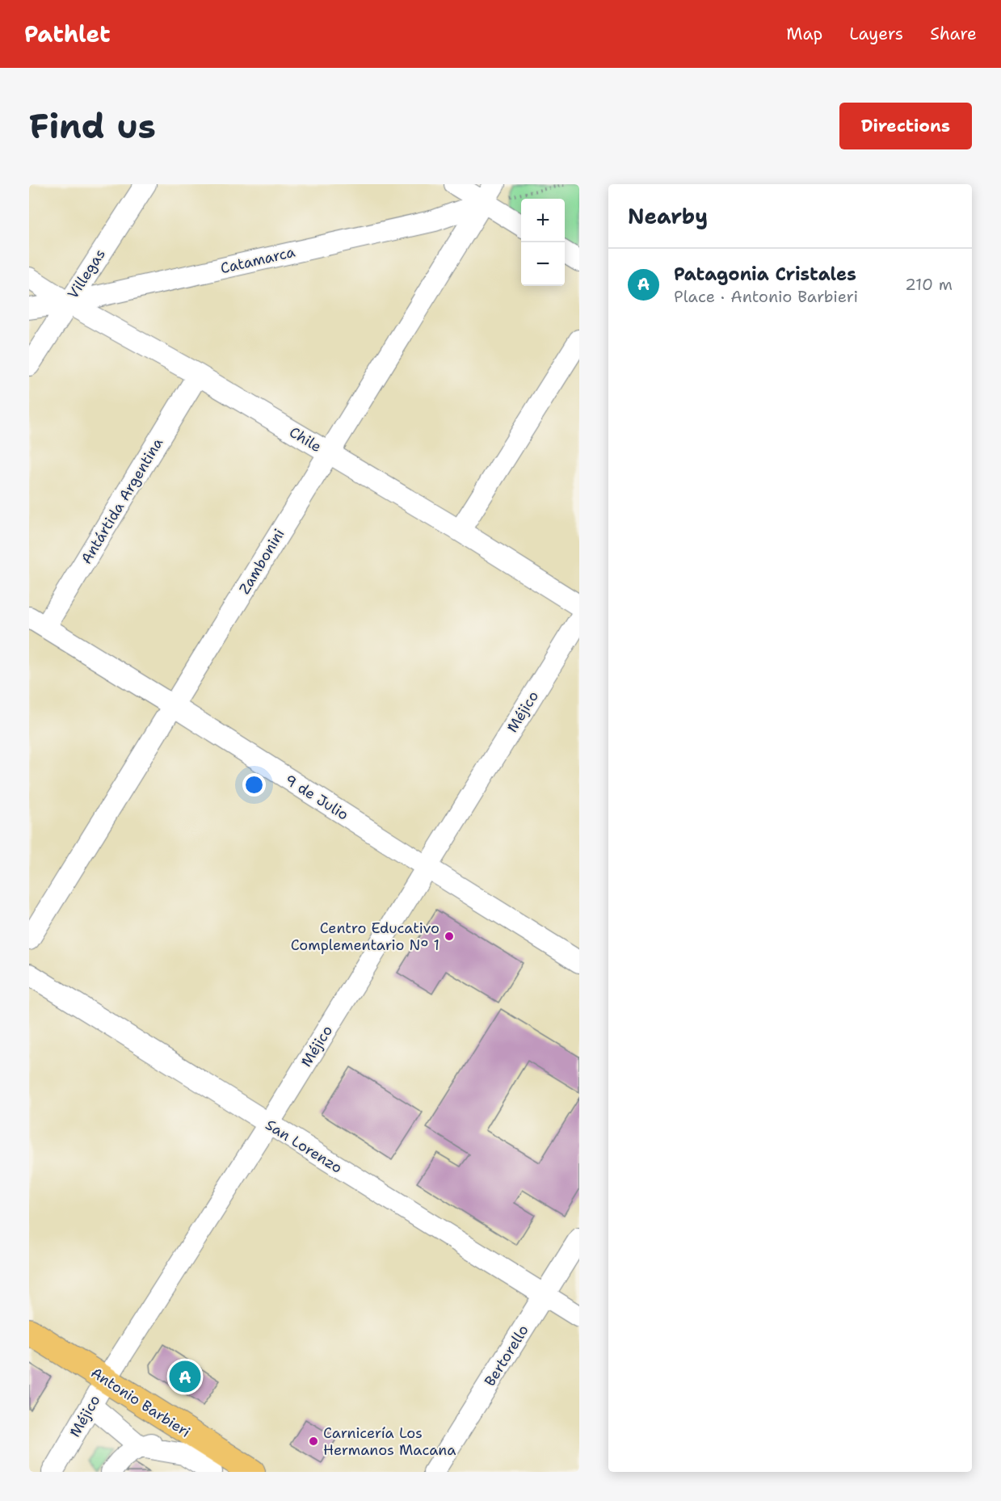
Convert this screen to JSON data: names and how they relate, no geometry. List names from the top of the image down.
{
  "streets": {
    "main road": ["Antonio Barbieri"],
    "street": [
      "Catamarca",
      "Villegas",
      "Chile",
      "Antártida Argentina",
      "Zambonini",
      "Méjico",
      "9 de Julio",
      "San Lorenzo",
      "Bertorello"
    ]
  },
  "crossings": [
    ["Catamarca", "Villegas"],
    ["Catamarca", "Chile"],
    ["Catamarca", "Zambonini"],
    ["Villegas", "Chile"],
    ["Chile", "Antártida Argentina"],
    ["Chile", "Zambonini"],
    ["Antártida Argentina", "9 de Julio"],
    ["Zambonini", "9 de Julio"],
    ["Méjico", "9 de Julio"],
    ["Méjico", "San Lorenzo"],
    ["Méjico", "Antonio Barbieri"],
    ["San Lorenzo", "Bertorello"]
  ],
  "places": ["Centro Educativo Complementario N° 1", "Carnicería Los Hermanos Macana"],
  "page": {
    "header": "Pathlet",
    "nav": ["Map", "Layers", "Share"],
    "buttons": "Directions",
    "title": "Find us",
    "heading": "Nearby",
    "map_buttons": ["+", "−"],
    "list": [
      {
        "mark": "A",
        "name": "Patagonia Cristales",
        "note": "Place · Antonio Barbieri",
        "value": "210 m"
      }
    ],
    "pins": "A"
  }
}
